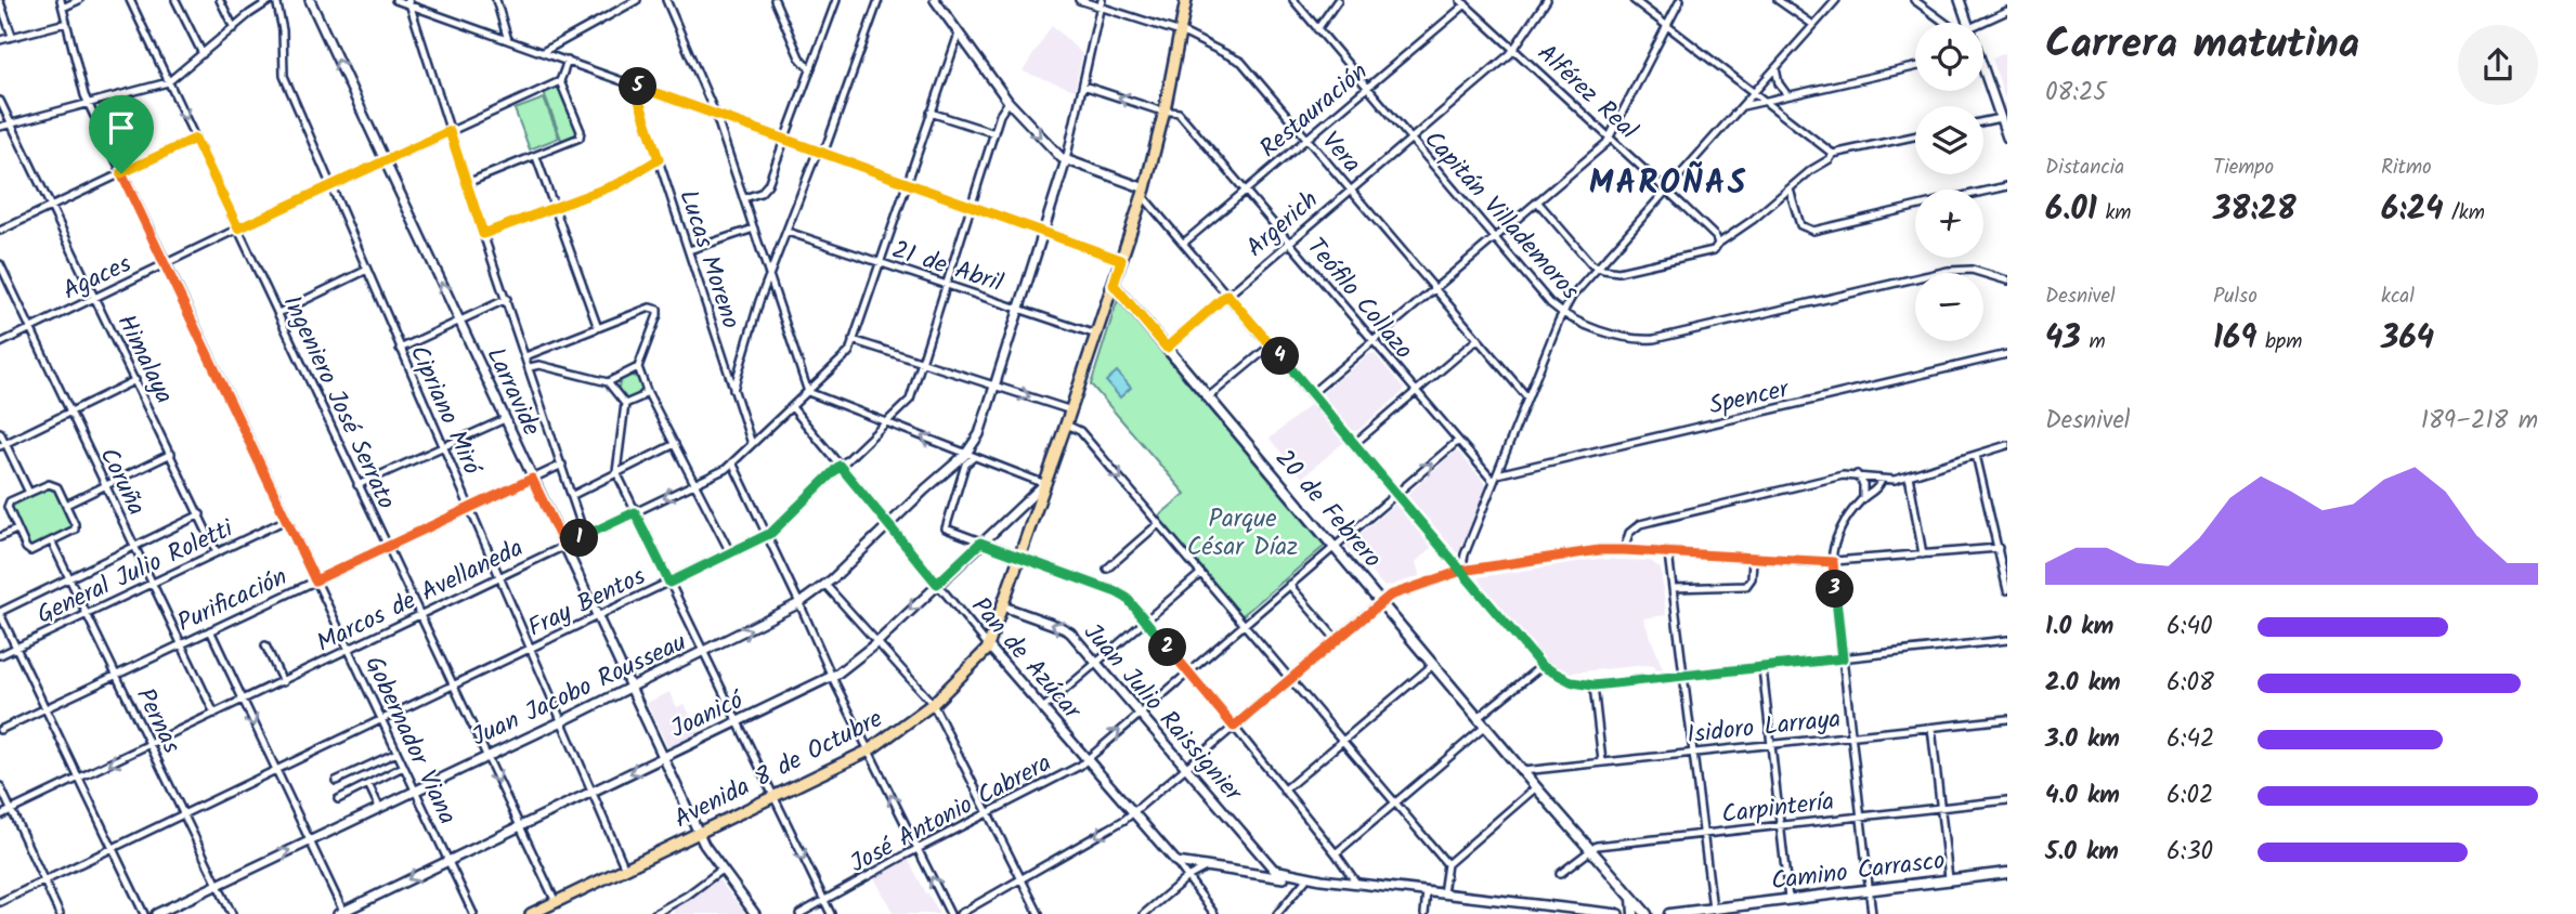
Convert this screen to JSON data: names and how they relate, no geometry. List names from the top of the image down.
{
  "streets": {
    "main road": ["20 de Febrero", "Avenida 8 de Octubre", "Camino Carrasco"],
    "street": [
      "Alférez Real",
      "Restauración",
      "Vera",
      "Capitán Villademoros",
      "Argerich",
      "Lucas Moreno",
      "21 de Abril",
      "Agaces",
      "Teófilo Collazo",
      "Himalaya",
      "Larravide",
      "Spencer",
      "Ingeniero José Serrato",
      "Cipriano Miró",
      "Coruña",
      "General Julio Roletti",
      "Marcos de Avellaneda",
      "Purificación",
      "Fray Bentos",
      "Pan de Azúcar",
      "Juan Jacobo Rousseau",
      "Juan Julio Raissignier",
      "Joanicó",
      "Pernas",
      "Isidoro Larraya",
      "Gobernador Viana",
      "Carpintería",
      "José Antonio Cabrera"
    ]
  },
  "crossings": [
    ["Alférez Real", "Restauración"],
    ["Alférez Real", "Argerich"],
    ["Restauración", "Vera"],
    ["Restauración", "Capitán Villademoros"],
    ["Restauración", "Teófilo Collazo"],
    ["Vera", "Argerich"],
    ["Vera", "Juan Jacobo Rousseau"],
    ["Vera", "Avenida 8 de Octubre"],
    ["Capitán Villademoros", "Argerich"],
    ["Argerich", "Teófilo Collazo"],
    ["Argerich", "20 de Febrero"],
    ["Lucas Moreno", "Marcos de Avellaneda"],
    ["21 de Abril", "Marcos de Avellaneda"],
    ["21 de Abril", "Fray Bentos"],
    ["21 de Abril", "Juan Jacobo Rousseau"],
    ["21 de Abril", "Avenida 8 de Octubre"],
    ["Agaces", "Himalaya"],
    ["Agaces", "Larravide"],
    ["Agaces", "Ingeniero José Serrato"],
    ["Agaces", "Cipriano Miró"],
    ["Agaces", "Coruña"],
    ["Agaces", "Gobernador Viana"],
    ["Teófilo Collazo", "Spencer"],
    ["Teófilo Collazo", "Juan Jacobo Rousseau"],
    ["Teófilo Collazo", "Avenida 8 de Octubre"],
    ["Teófilo Collazo", "José Antonio Cabrera"],
    ["Himalaya", "General Julio Roletti"],
    ["Larravide", "Marcos de Avellaneda"],
    ["Larravide", "Purificación"],
    ["Larravide", "Fray Bentos"],
    ["Larravide", "Juan Jacobo Rousseau"],
    ["Larravide", "Joanicó"],
    ["Larravide", "Avenida 8 de Octubre"],
    ["Ingeniero José Serrato", "Marcos de Avellaneda"],
    ["Ingeniero José Serrato", "Purificación"],
    ["Ingeniero José Serrato", "Fray Bentos"],
    ["Ingeniero José Serrato", "Juan Jacobo Rousseau"],
    ["Ingeniero José Serrato", "Joanicó"],
    ["Ingeniero José Serrato", "Avenida 8 de Octubre"],
    ["Cipriano Miró", "Marcos de Avellaneda"],
    ["Cipriano Miró", "Purificación"],
    ["Cipriano Miró", "Fray Bentos"],
    ["Cipriano Miró", "Juan Jacobo Rousseau"],
    ["Cipriano Miró", "Joanicó"],
    ["Cipriano Miró", "Avenida 8 de Octubre"],
    ["Coruña", "General Julio Roletti"],
    ["Coruña", "Marcos de Avellaneda"],
    ["Coruña", "Purificación"],
    ["20 de Febrero", "Isidoro Larraya"],
    ["20 de Febrero", "Avenida 8 de Octubre"],
    ["20 de Febrero", "Carpintería"],
    ["20 de Febrero", "José Antonio Cabrera"],
    ["General Julio Roletti", "Pernas"],
    ["General Julio Roletti", "Gobernador Viana"],
    ["Marcos de Avellaneda", "Pan de Azúcar"],
    ["Marcos de Avellaneda", "Pernas"],
    ["Marcos de Avellaneda", "Gobernador Viana"],
    ["Purificación", "Pernas"],
    ["Purificación", "Gobernador Viana"],
    ["Fray Bentos", "Pan de Azúcar"],
    ["Fray Bentos", "Pernas"],
    ["Fray Bentos", "Gobernador Viana"],
    ["Pan de Azúcar", "Juan Jacobo Rousseau"],
    ["Pan de Azúcar", "Joanicó"],
    ["Pan de Azúcar", "Avenida 8 de Octubre"],
    ["Pan de Azúcar", "José Antonio Cabrera"],
    ["Juan Jacobo Rousseau", "Pernas"],
    ["Juan Jacobo Rousseau", "Gobernador Viana"],
    ["Juan Julio Raissignier", "Avenida 8 de Octubre"],
    ["Juan Julio Raissignier", "José Antonio Cabrera"],
    ["Joanicó", "Gobernador Viana"],
    ["Joanicó", "Avenida 8 de Octubre"]
  ],
  "districts": ["MAROÑAS"],
  "parks": ["Parque César Díaz"],
  "page": {
    "heading": ["Carrera matutina", "08:25"],
    "map_buttons": ["+", "−"],
    "pins": [
      "5",
      "4",
      "1",
      "3",
      "2"
    ],
    "stats": [
      ["Distancia", "6.01 km"],
      ["Tiempo", "38:28"],
      ["Ritmo", "6:24 /km"],
      ["Desnivel", "43 m"],
      ["Pulso", "169 bpm"],
      ["kcal", "364"]
    ],
    "chart": ["Desnivel", "189–218 m"],
    "list": [
      {
        "name": "1.0 km",
        "note": "6:40"
      },
      {
        "name": "2.0 km",
        "note": "6:08"
      },
      {
        "name": "3.0 km",
        "note": "6:42"
      },
      {
        "name": "4.0 km",
        "note": "6:02"
      },
      {
        "name": "5.0 km",
        "note": "6:30"
      }
    ]
  }
}
